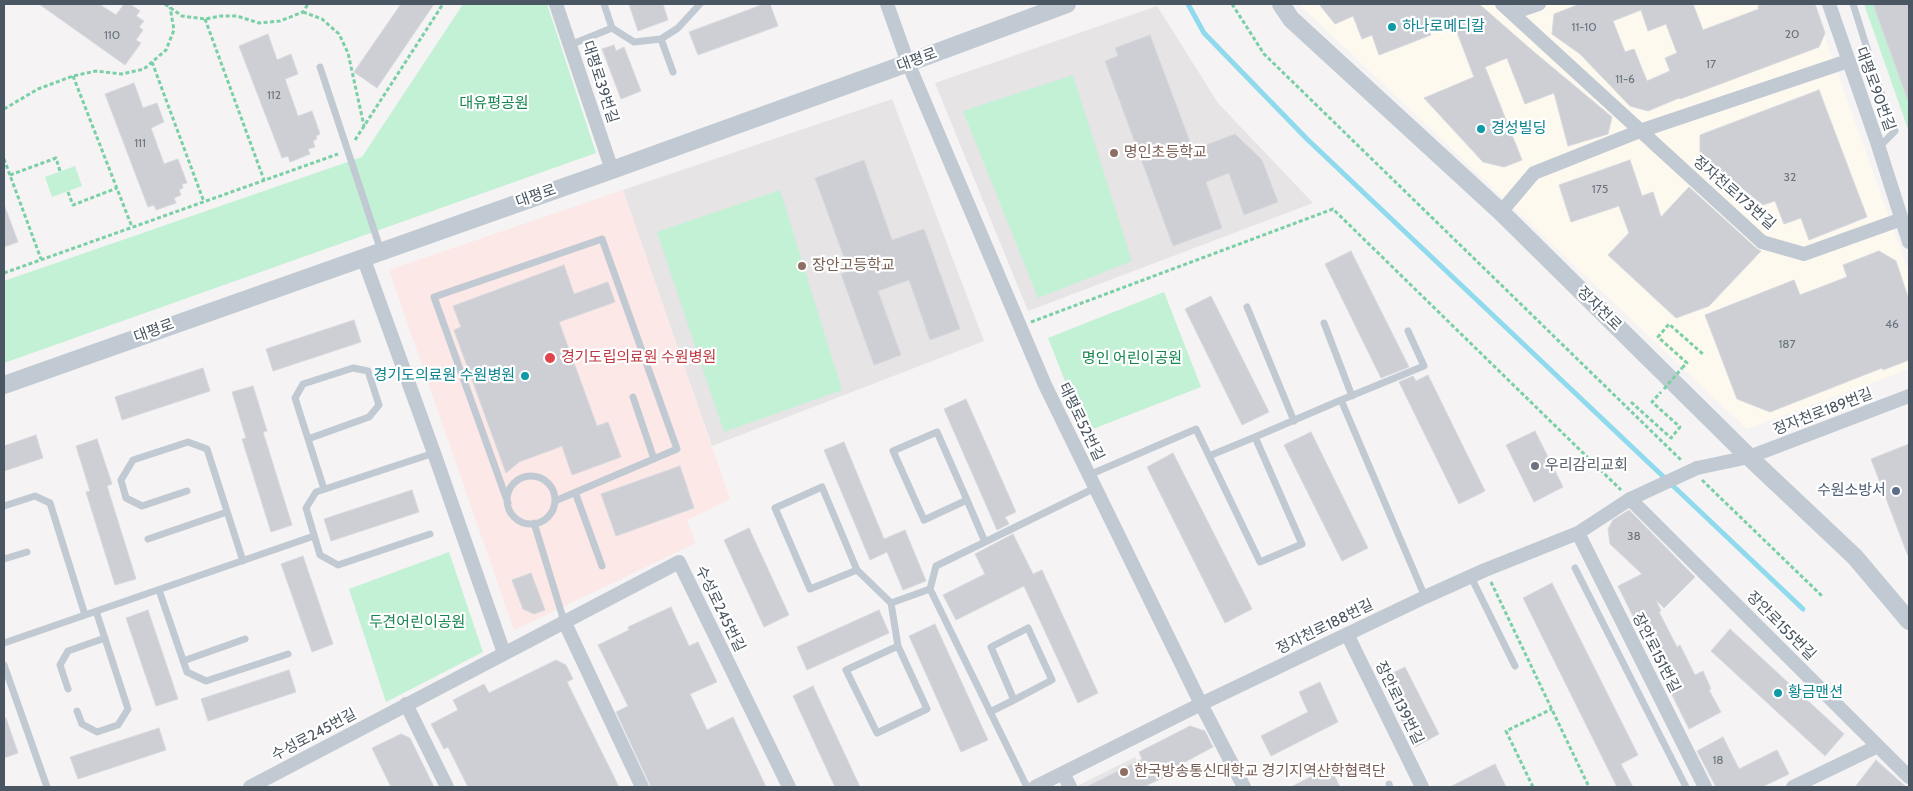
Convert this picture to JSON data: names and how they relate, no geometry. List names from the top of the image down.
{
  "streets": {
    "street": [
      "대평로",
      "대평로39번길",
      "대평로90번길",
      "정자천로173번길",
      "정자천로",
      "정자천로189번길",
      "태평로52번길",
      "수성로245번길",
      "장안로155번길",
      "정자천로188번길",
      "장안로151번길",
      "장안로139번길"
    ]
  },
  "crossings": [
    ["대평로", "대평로39번길"],
    ["대평로", "태평로52번길"],
    ["대평로90번길", "정자천로173번길"],
    ["정자천로", "정자천로189번길"],
    ["태평로52번길", "정자천로188번길"],
    ["장안로155번길", "정자천로188번길"],
    ["정자천로188번길", "장안로151번길"],
    ["정자천로188번길", "장안로139번길"]
  ],
  "parks": ["대유평공원", "명인 어린이공원", "두견어린이공원"],
  "places": [
    "하나로메디칼",
    "경성빌딩",
    "명인초등학교",
    "장안고등학교",
    "경기도립의료원 수원병원",
    "경기도의료원 수원병원",
    "우리감리교회",
    "수원소방서",
    "황금맨션",
    "한국방송통신대학교 경기지역산학협력단"
  ],
  "house_numbers": [
    "11-10",
    "20",
    "110",
    "17",
    "11-6",
    "112",
    "111",
    "32",
    "175",
    "46",
    "187",
    "38",
    "18"
  ]
}
